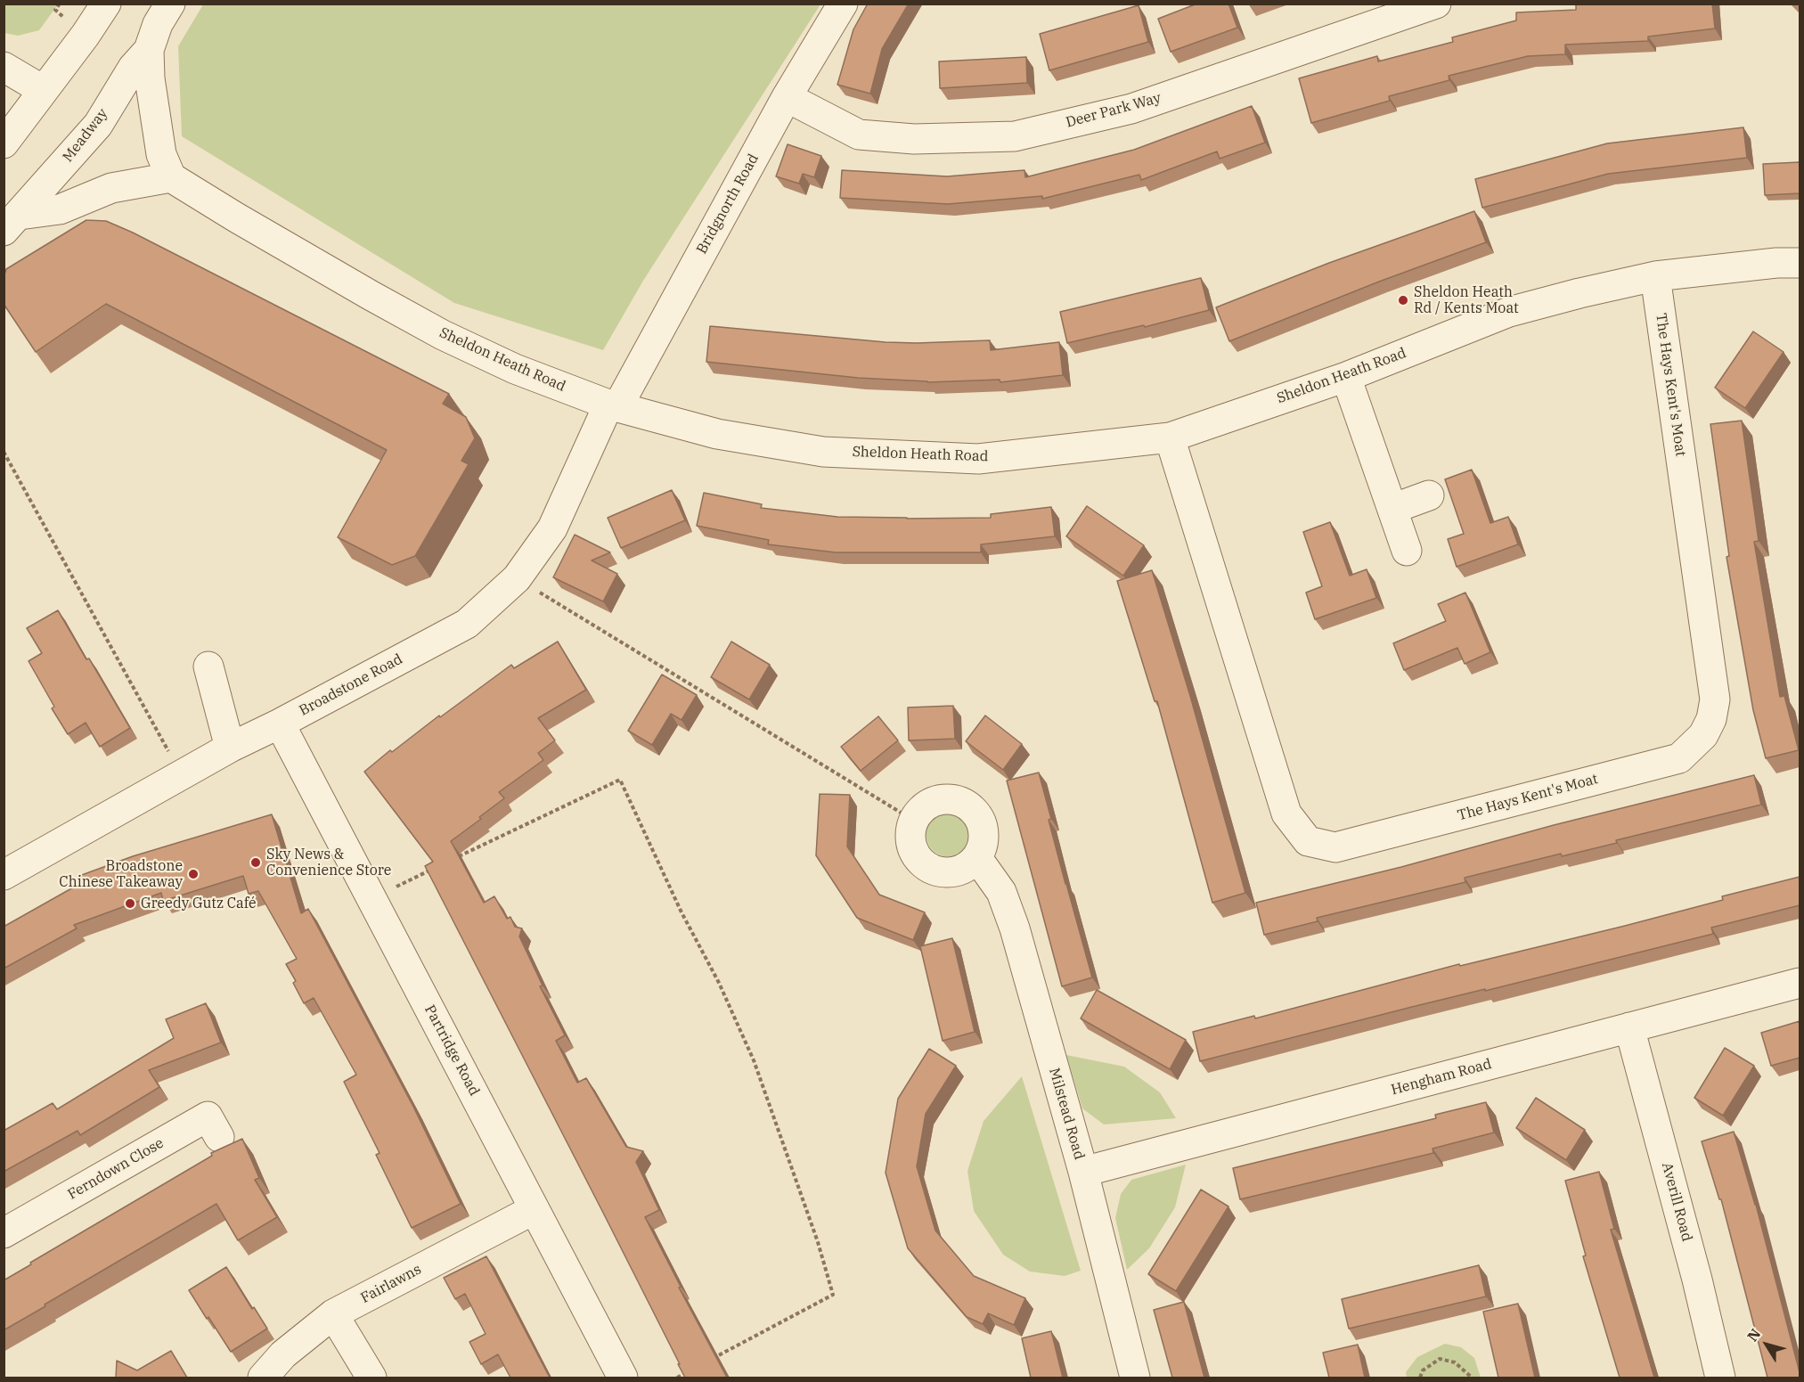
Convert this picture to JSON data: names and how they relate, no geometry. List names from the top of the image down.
{
  "streets": {
    "street": [
      "Deer Park Way",
      "Meadway",
      "Bridgnorth Road",
      "Sheldon Heath Road",
      "The Hays Kent's Moat",
      "Broadstone Road",
      "Partridge Road",
      "Hengham Road",
      "Milstead Road",
      "Ferndown Close",
      "Averill Road",
      "Fairlawns"
    ]
  },
  "crossings": [
    ["Deer Park Way", "Bridgnorth Road"],
    ["Bridgnorth Road", "Sheldon Heath Road"],
    ["Bridgnorth Road", "Broadstone Road"],
    ["Sheldon Heath Road", "The Hays Kent's Moat"],
    ["Sheldon Heath Road", "Broadstone Road"],
    ["Broadstone Road", "Partridge Road"],
    ["Partridge Road", "Fairlawns"],
    ["Hengham Road", "Milstead Road"],
    ["Hengham Road", "Averill Road"]
  ],
  "places": [
    "Sheldon Heath Rd / Kents Moat",
    "Sky News & Convenience Store",
    "Broadstone Chinese Takeaway",
    "Greedy Gutz Café"
  ],
  "north": "top left"
}
